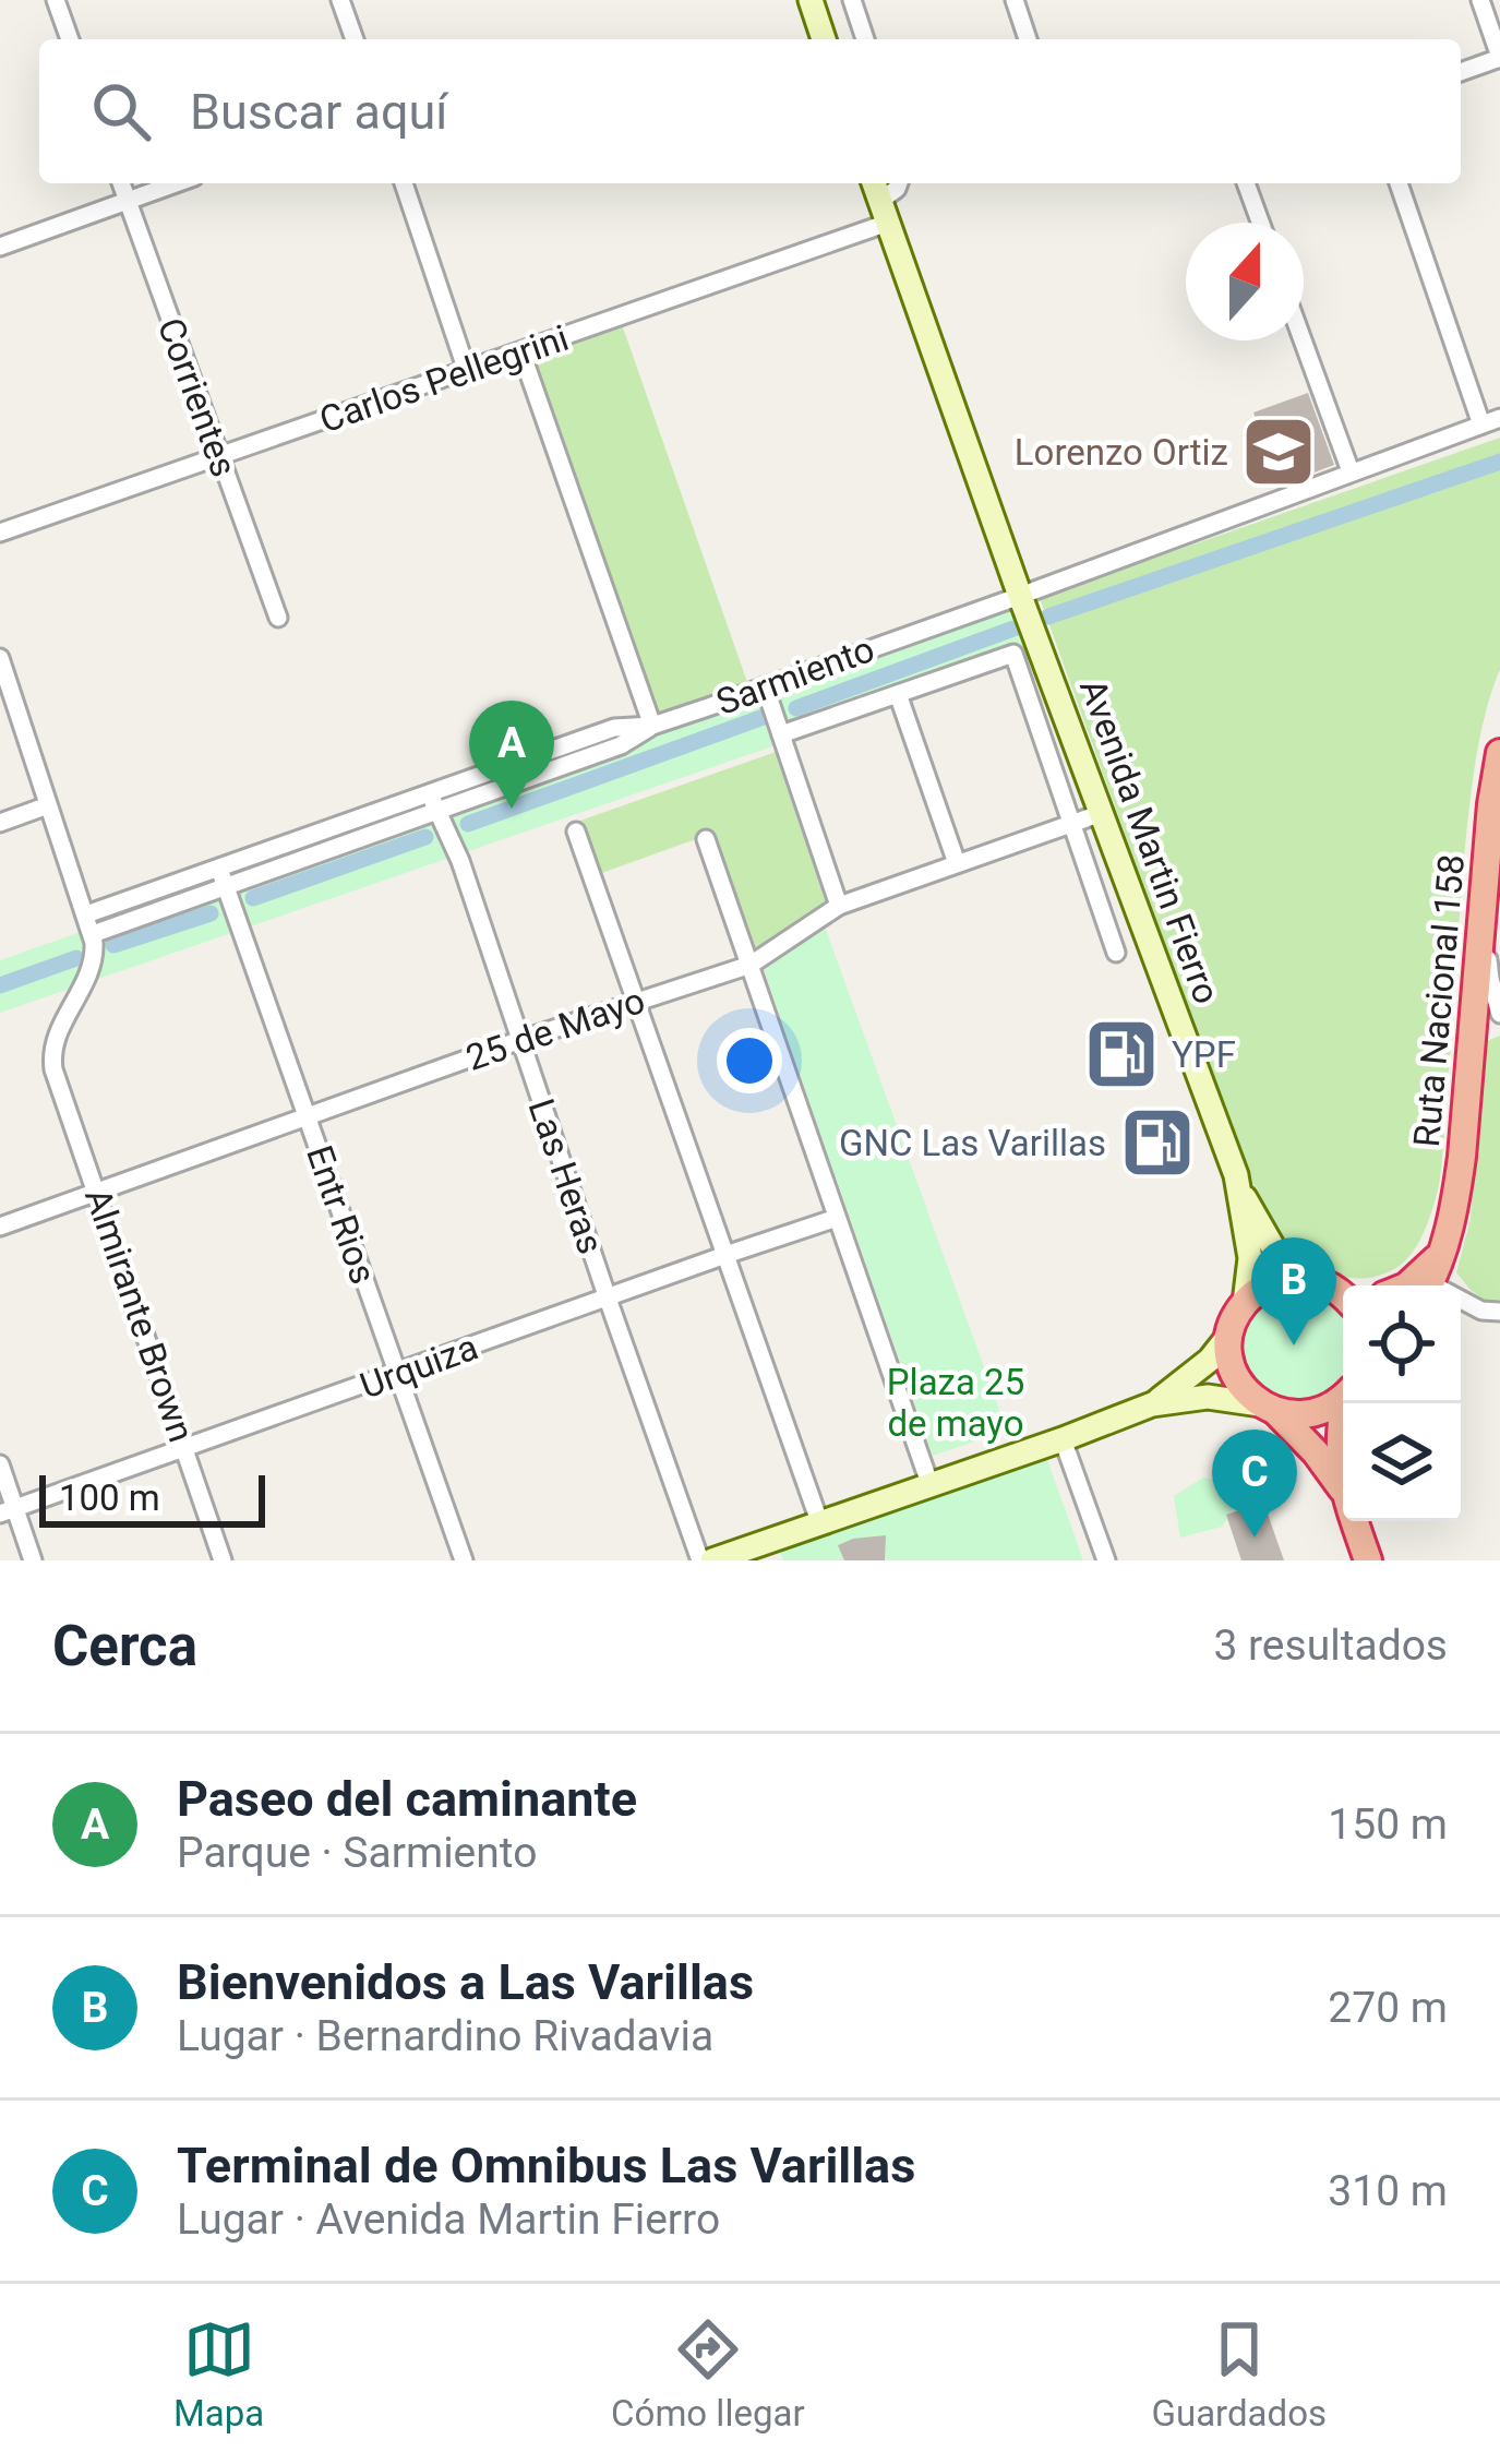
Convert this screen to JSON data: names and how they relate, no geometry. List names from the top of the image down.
{
  "streets": {
    "highway": ["Ruta Nacional 158"],
    "main road": ["Avenida Martin Fierro"],
    "street": [
      "Carlos Pellegrini",
      "Corrientes",
      "Sarmiento",
      "25 de Mayo",
      "Las Heras",
      "Entr Rios",
      "Almirante Brown",
      "Urquiza"
    ]
  },
  "crossings": [
    ["Carlos Pellegrini", "Corrientes"],
    ["Carlos Pellegrini", "Avenida Martin Fierro"],
    ["Sarmiento", "Avenida Martin Fierro"],
    ["Sarmiento", "Las Heras"],
    ["Avenida Martin Fierro", "25 de Mayo"],
    ["25 de Mayo", "Las Heras"],
    ["25 de Mayo", "Entr Rios"],
    ["25 de Mayo", "Almirante Brown"],
    ["Las Heras", "Urquiza"],
    ["Entr Rios", "Urquiza"],
    ["Almirante Brown", "Urquiza"]
  ],
  "parks": ["Plaza 25 de mayo"],
  "places": {
    "school or university": ["Lorenzo Ortiz"],
    "fuel station": ["YPF", "GNC Las Varillas"]
  },
  "scale_bar": "100 m",
  "north": "top",
  "page": {
    "search": "Buscar aquí",
    "pins": ["A", "B", "C"],
    "scale": "100 m",
    "heading": ["Cerca", "3 resultados"],
    "list": [
      {
        "mark": "A",
        "name": "Paseo del caminante",
        "note": "Parque · Sarmiento",
        "value": "150 m"
      },
      {
        "mark": "B",
        "name": "Bienvenidos a Las Varillas",
        "note": "Lugar · Bernardino Rivadavia",
        "value": "270 m"
      },
      {
        "mark": "C",
        "name": "Terminal de Omnibus Las Varillas",
        "note": "Lugar · Avenida Martin Fierro",
        "value": "310 m"
      }
    ],
    "nav": ["Mapa", "Cómo llegar", "Guardados"]
  }
}
